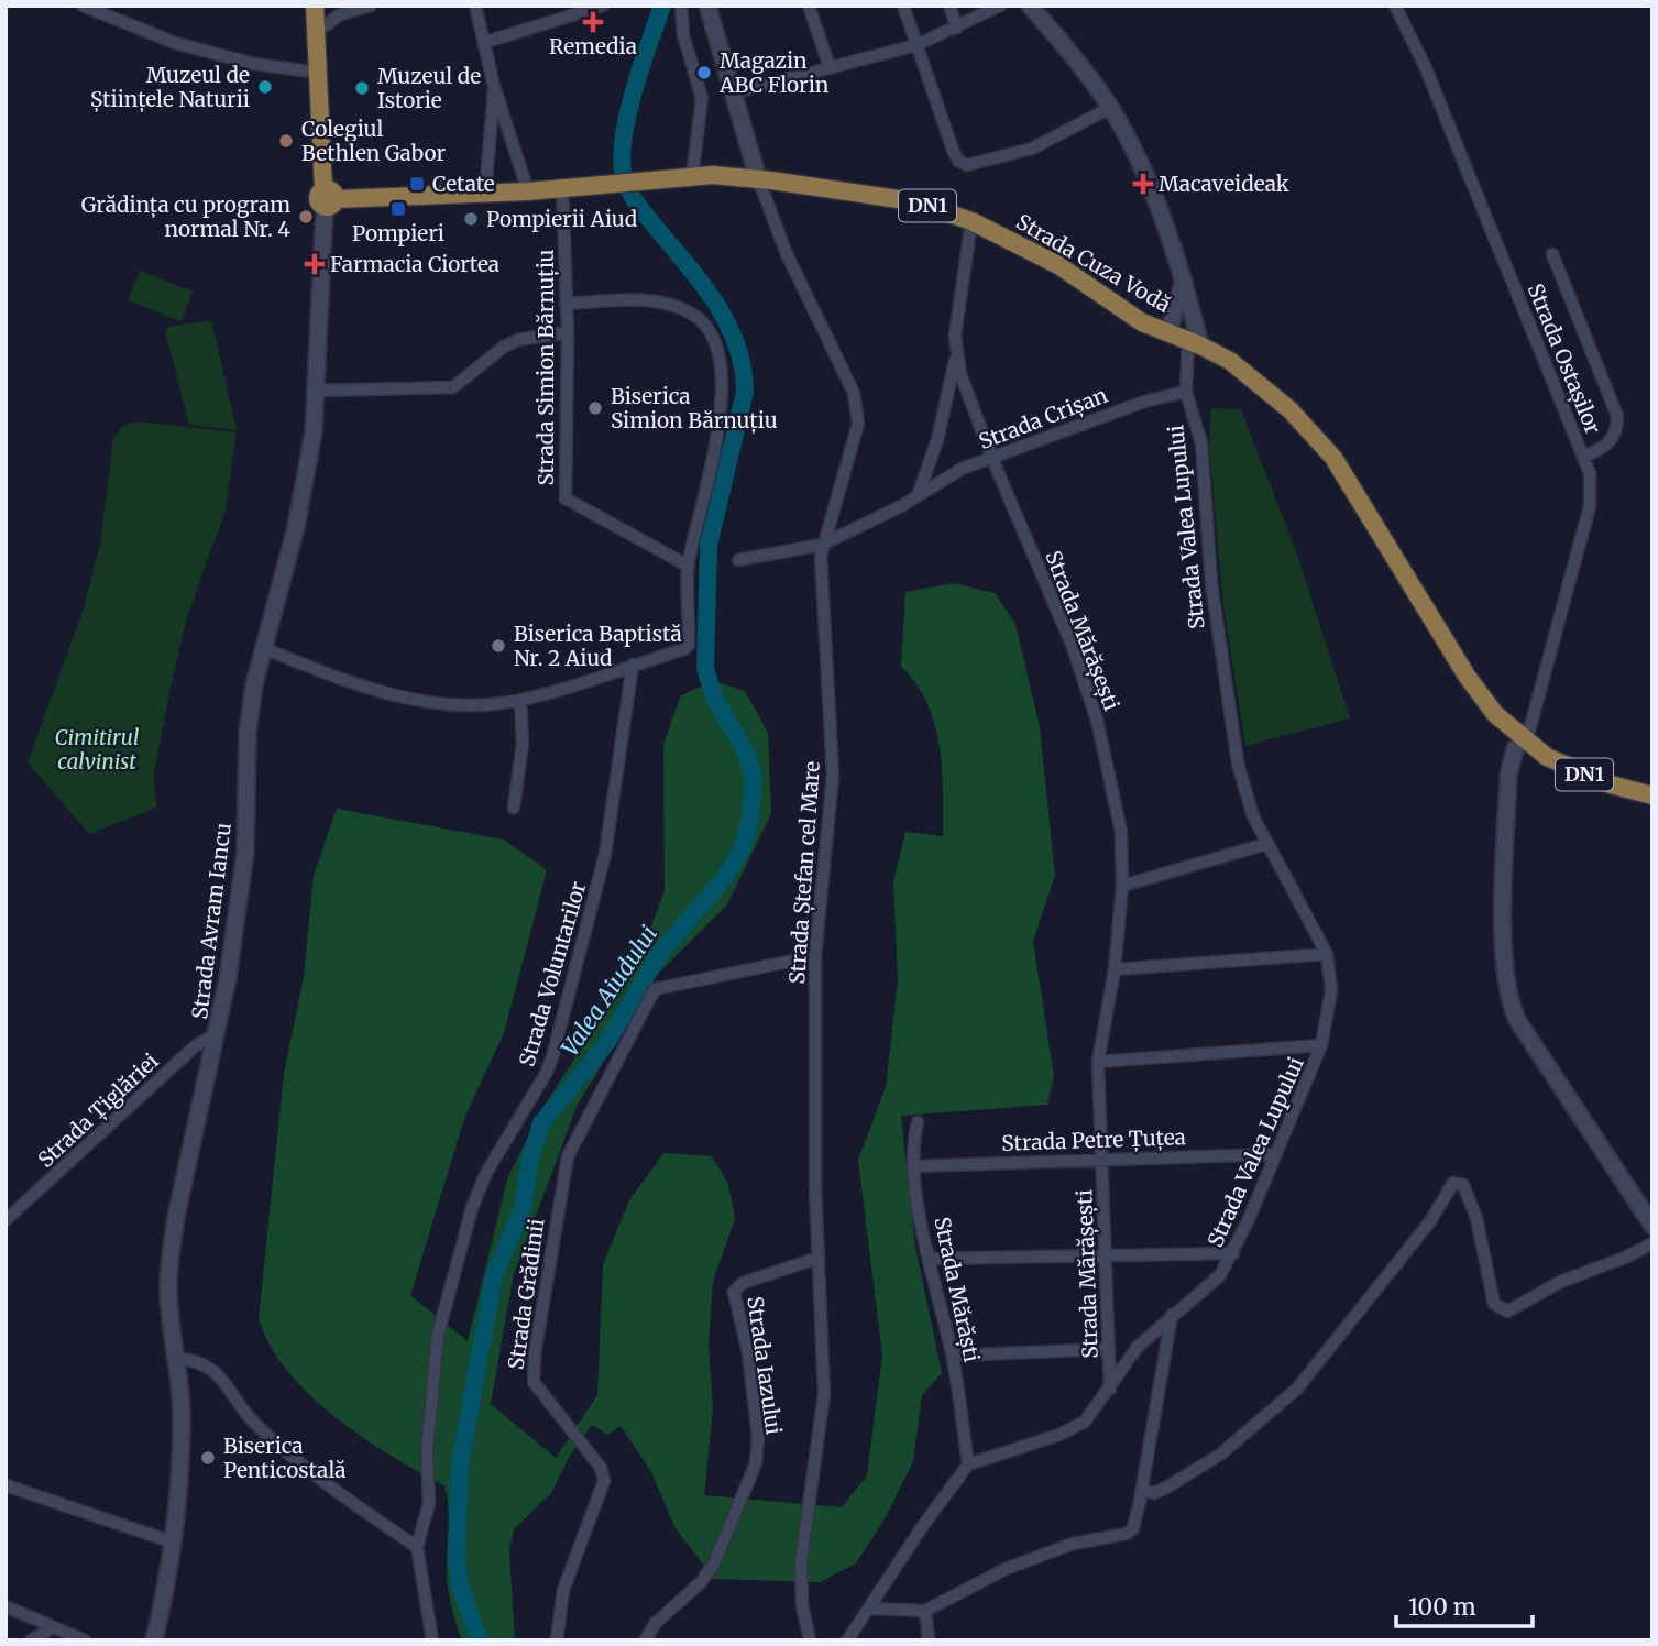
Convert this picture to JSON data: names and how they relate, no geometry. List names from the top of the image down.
{
  "streets": {
    "main road": ["DN1", "Strada Cuza Vodă", "Strada Avram Iancu"],
    "street": [
      "Strada Ostașilor",
      "Strada Simion Bărnuțiu",
      "Strada Crișan",
      "Strada Valea Lupului",
      "Strada Mărășești",
      "Strada Ștefan cel Mare",
      "Strada Voluntarilor",
      "Strada Țiglăriei",
      "Strada Petre Țuțea",
      "Strada Mărăști",
      "Strada Grădinii",
      "Strada Iazului"
    ]
  },
  "crossings": [
    ["DN1", "Strada Cuza Vodă"],
    ["DN1", "Strada Simion Bărnuțiu"],
    ["DN1", "Strada Avram Iancu"],
    ["Strada Cuza Vodă", "Strada Ostașilor"],
    ["Strada Cuza Vodă", "Strada Simion Bărnuțiu"],
    ["Strada Cuza Vodă", "Strada Valea Lupului"],
    ["Strada Cuza Vodă", "Strada Mărășești"],
    ["Strada Cuza Vodă", "Strada Ștefan cel Mare"],
    ["Strada Crișan", "Strada Valea Lupului"],
    ["Strada Crișan", "Strada Mărășești"],
    ["Strada Crișan", "Strada Ștefan cel Mare"],
    ["Strada Valea Lupului", "Strada Mărășești"],
    ["Strada Valea Lupului", "Strada Petre Țuțea"],
    ["Strada Valea Lupului", "Strada Mărăști"],
    ["Strada Mărășești", "Strada Petre Țuțea"],
    ["Strada Ștefan cel Mare", "Strada Grădinii"],
    ["Strada Ștefan cel Mare", "Strada Iazului"],
    ["Strada Avram Iancu", "Strada Țiglăriei"],
    ["Strada Petre Țuțea", "Strada Mărăști"]
  ],
  "water": ["Valea Aiudului"],
  "parks": ["Cimitirul calvinist"],
  "places": {
    "health": ["Remedia", "Macaveideak", "Farmacia Ciortea"],
    "other": [
      "Magazin ABC Florin",
      "Muzeul de Științele Naturii",
      "Muzeul de Istorie",
      "Colegiul Bethlen Gabor",
      "Grădința cu program normal Nr. 4",
      "Pompierii Aiud",
      "Biserica Simion Bărnuțiu",
      "Biserica Baptistă Nr. 2 Aiud",
      "Biserica Penticostală"
    ],
    "transit": ["Cetate", "Pompieri"]
  },
  "scale_bar": "100 m"
}
